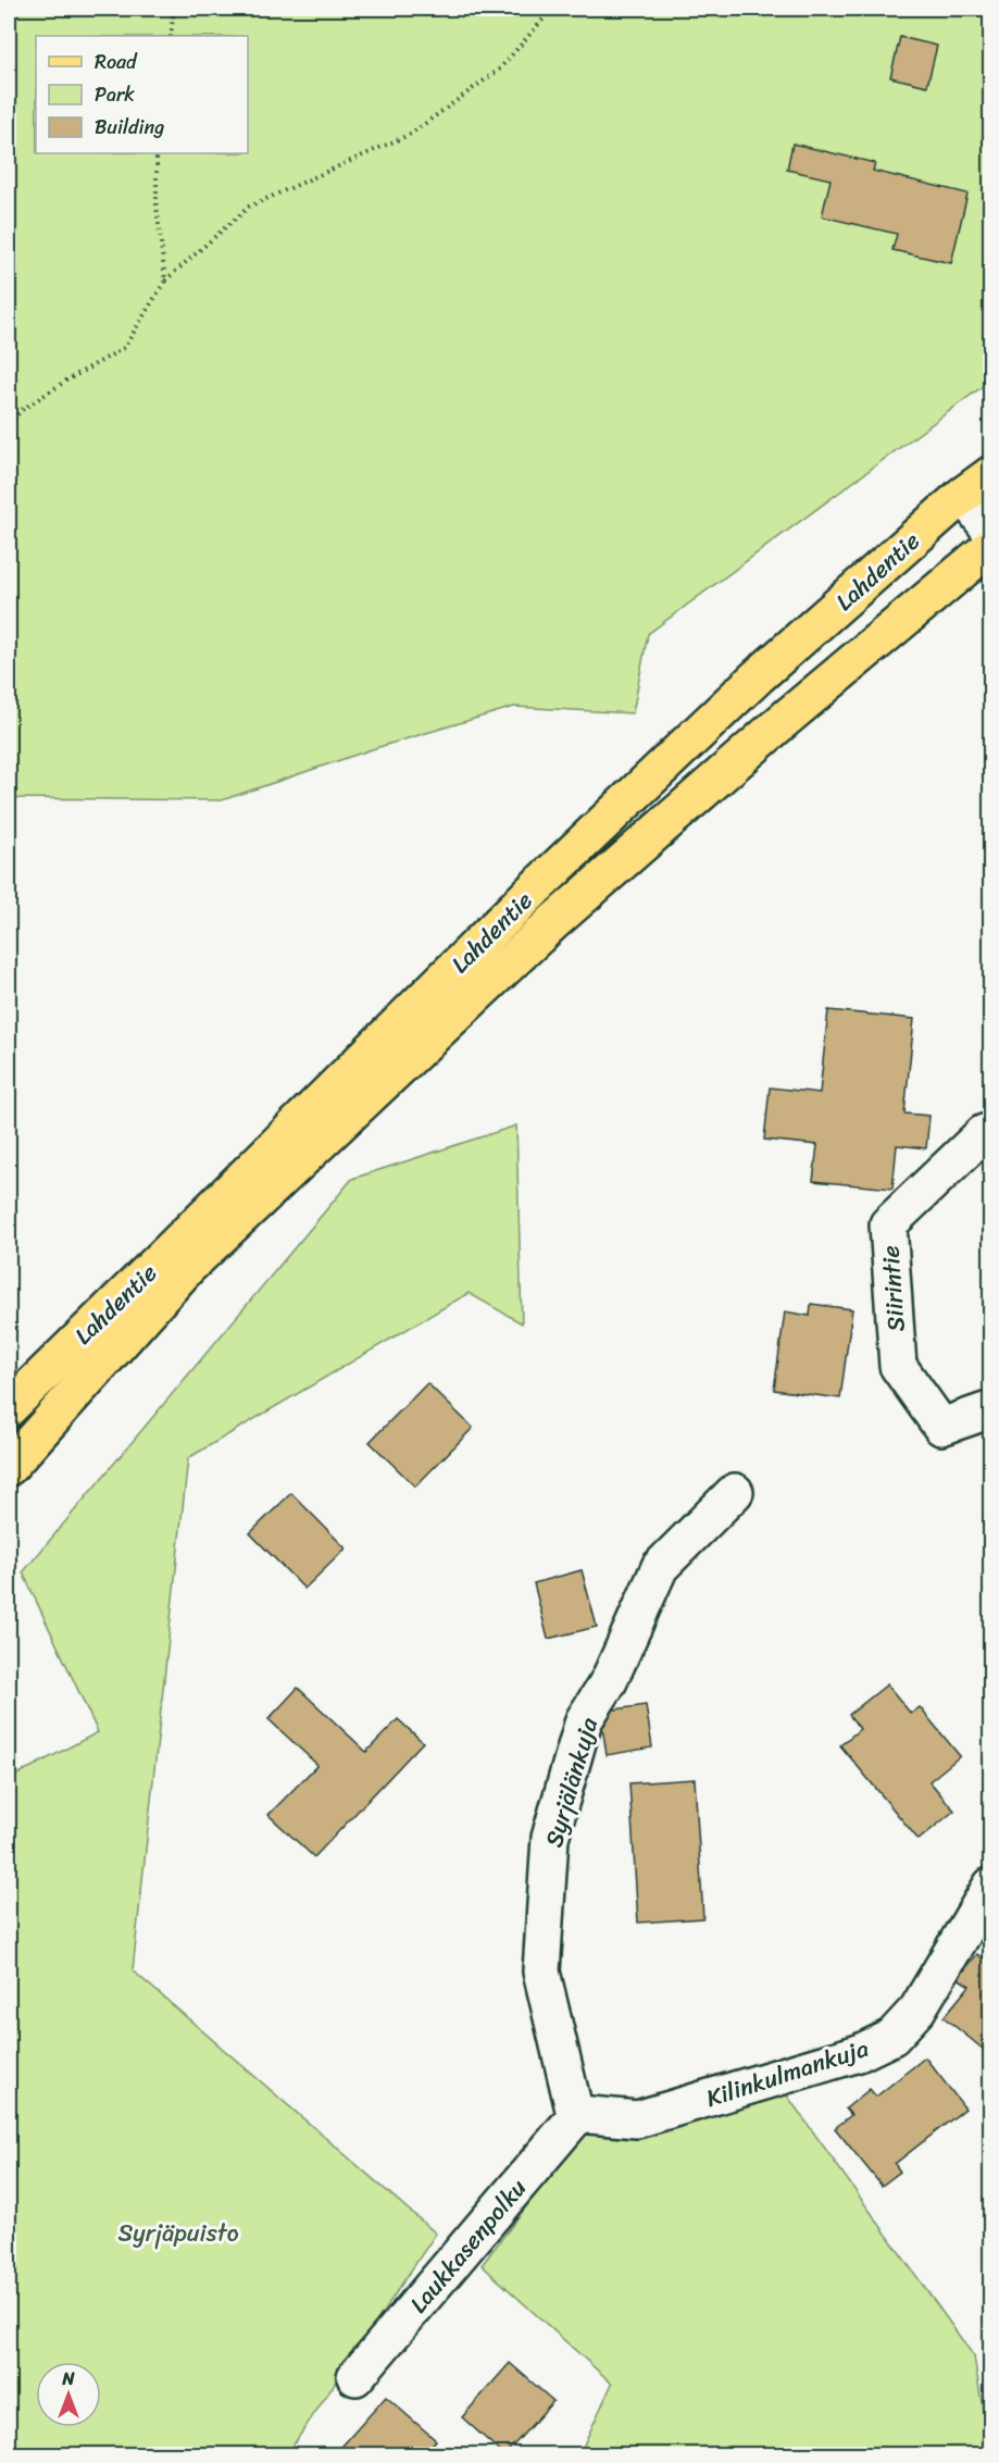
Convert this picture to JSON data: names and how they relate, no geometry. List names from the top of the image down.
{
  "streets": {
    "main road": ["Lahdentie"],
    "street": [
      "Siirintie",
      "Syrjälänkuja",
      "Kilinkulmankuja",
      "Laukkasenpolku"
    ]
  },
  "crossings": [
    ["Syrjälänkuja", "Kilinkulmankuja"],
    ["Syrjälänkuja", "Laukkasenpolku"],
    ["Kilinkulmankuja", "Laukkasenpolku"]
  ],
  "parks": ["Syrjäpuisto"],
  "legend": ["Road", "Park", "Building"],
  "north": "top"
}
